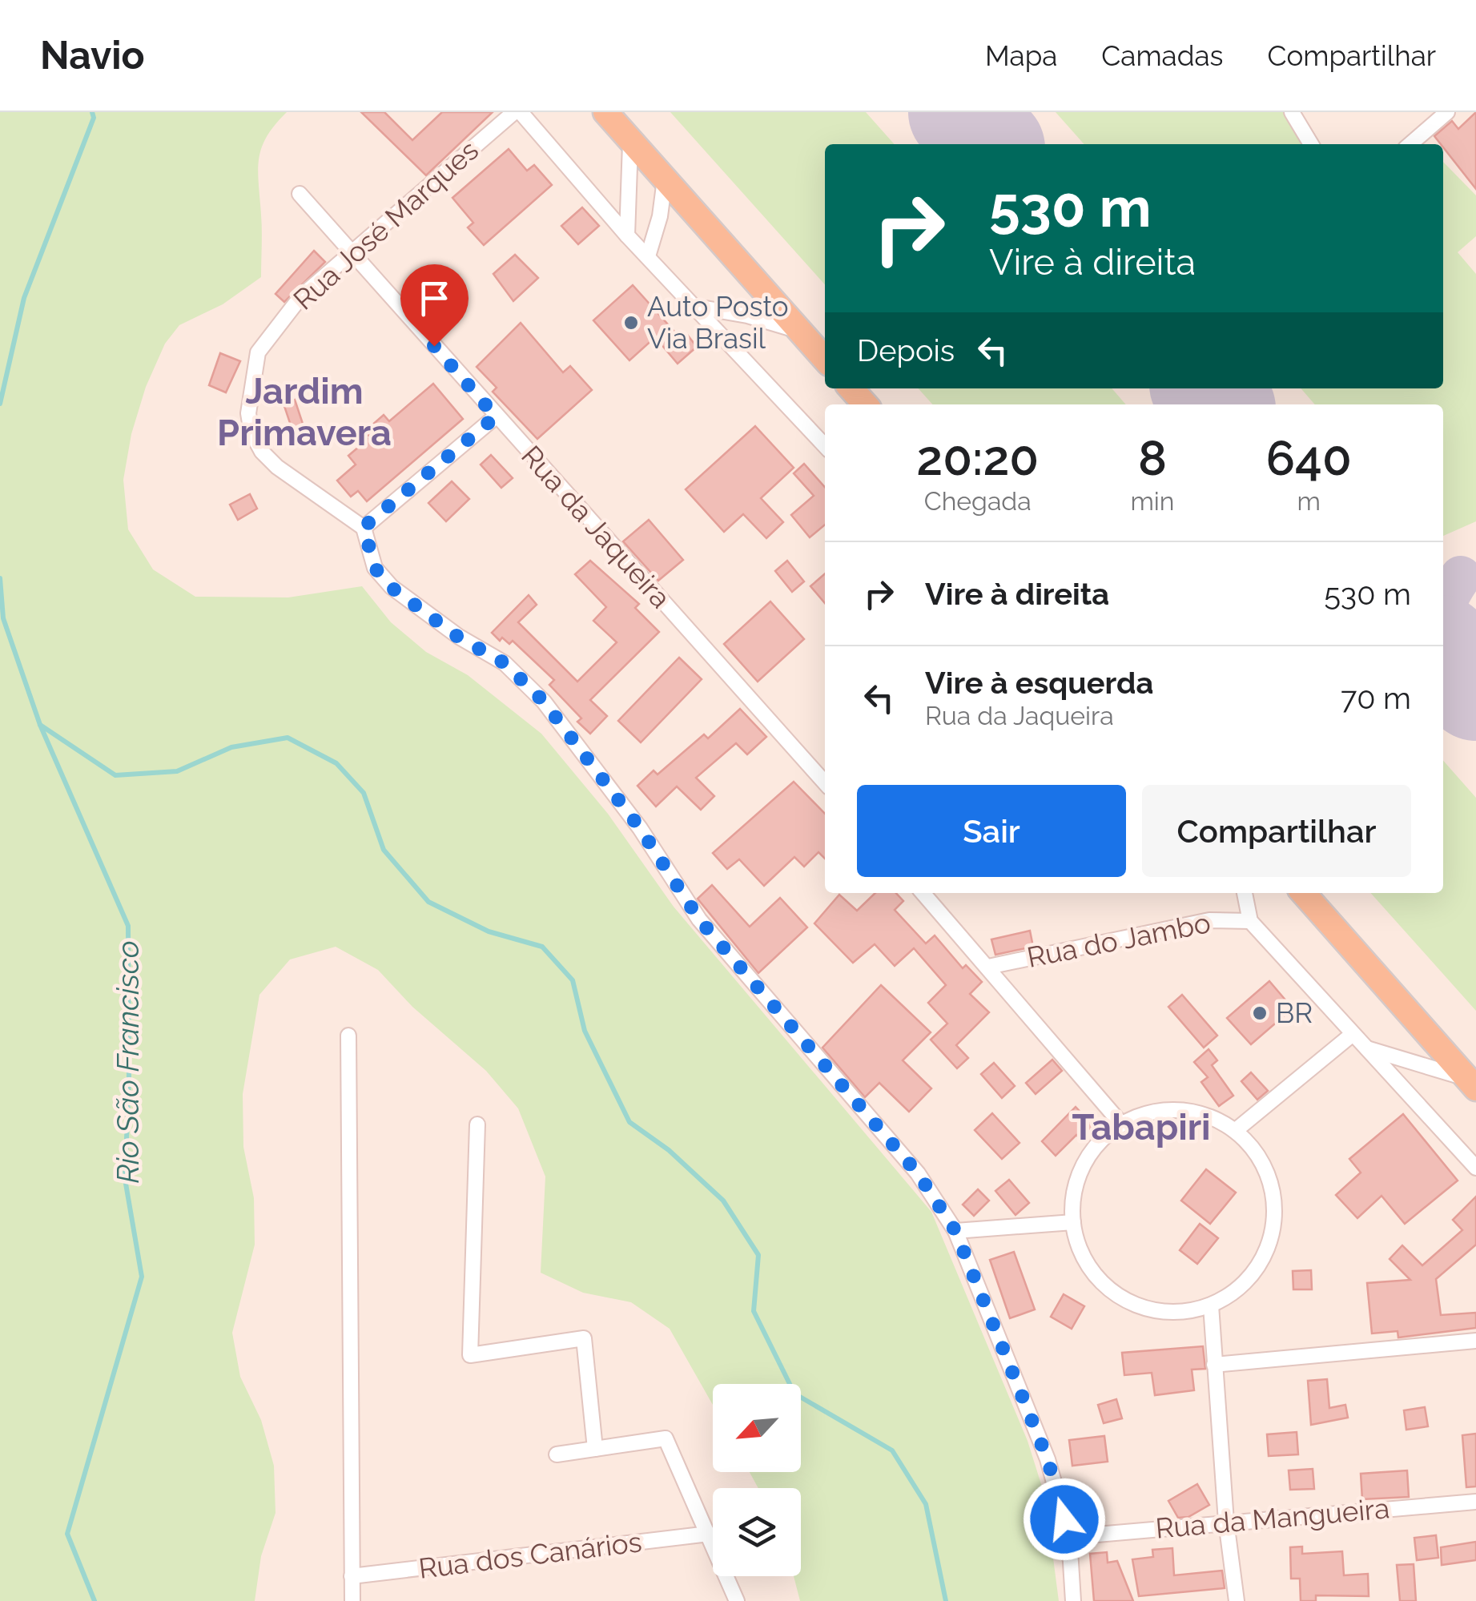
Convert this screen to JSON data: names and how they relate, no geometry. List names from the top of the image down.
{
  "streets": {
    "street": [
      "Rua José Marques",
      "Rua da Jaqueira",
      "Rua do Jambo",
      "Rua da Mangueira",
      "Rua dos Canários"
    ]
  },
  "crossings": [
    ["Rua José Marques", "Rua da Jaqueira"]
  ],
  "districts": ["Jardim Primavera", "Tabapiri"],
  "water": ["Rio São Francisco"],
  "places": ["Auto Posto Via Brasil", "BR"],
  "north": "bottom left",
  "page": {
    "header": "Navio",
    "nav": ["Mapa", "Camadas", "Compartilhar"],
    "turn": ["530 m", "Vire à direita"],
    "then": "Depois",
    "eta": [
      "20:20",
      "Chegada",
      "8",
      "min",
      "640",
      "m"
    ],
    "list": [
      {
        "name": "Vire à direita",
        "value": "530 m"
      },
      {
        "name": "Vire à esquerda",
        "note": "Rua da Jaqueira",
        "value": "70 m"
      }
    ],
    "buttons": ["Sair", "Compartilhar"]
  }
}
